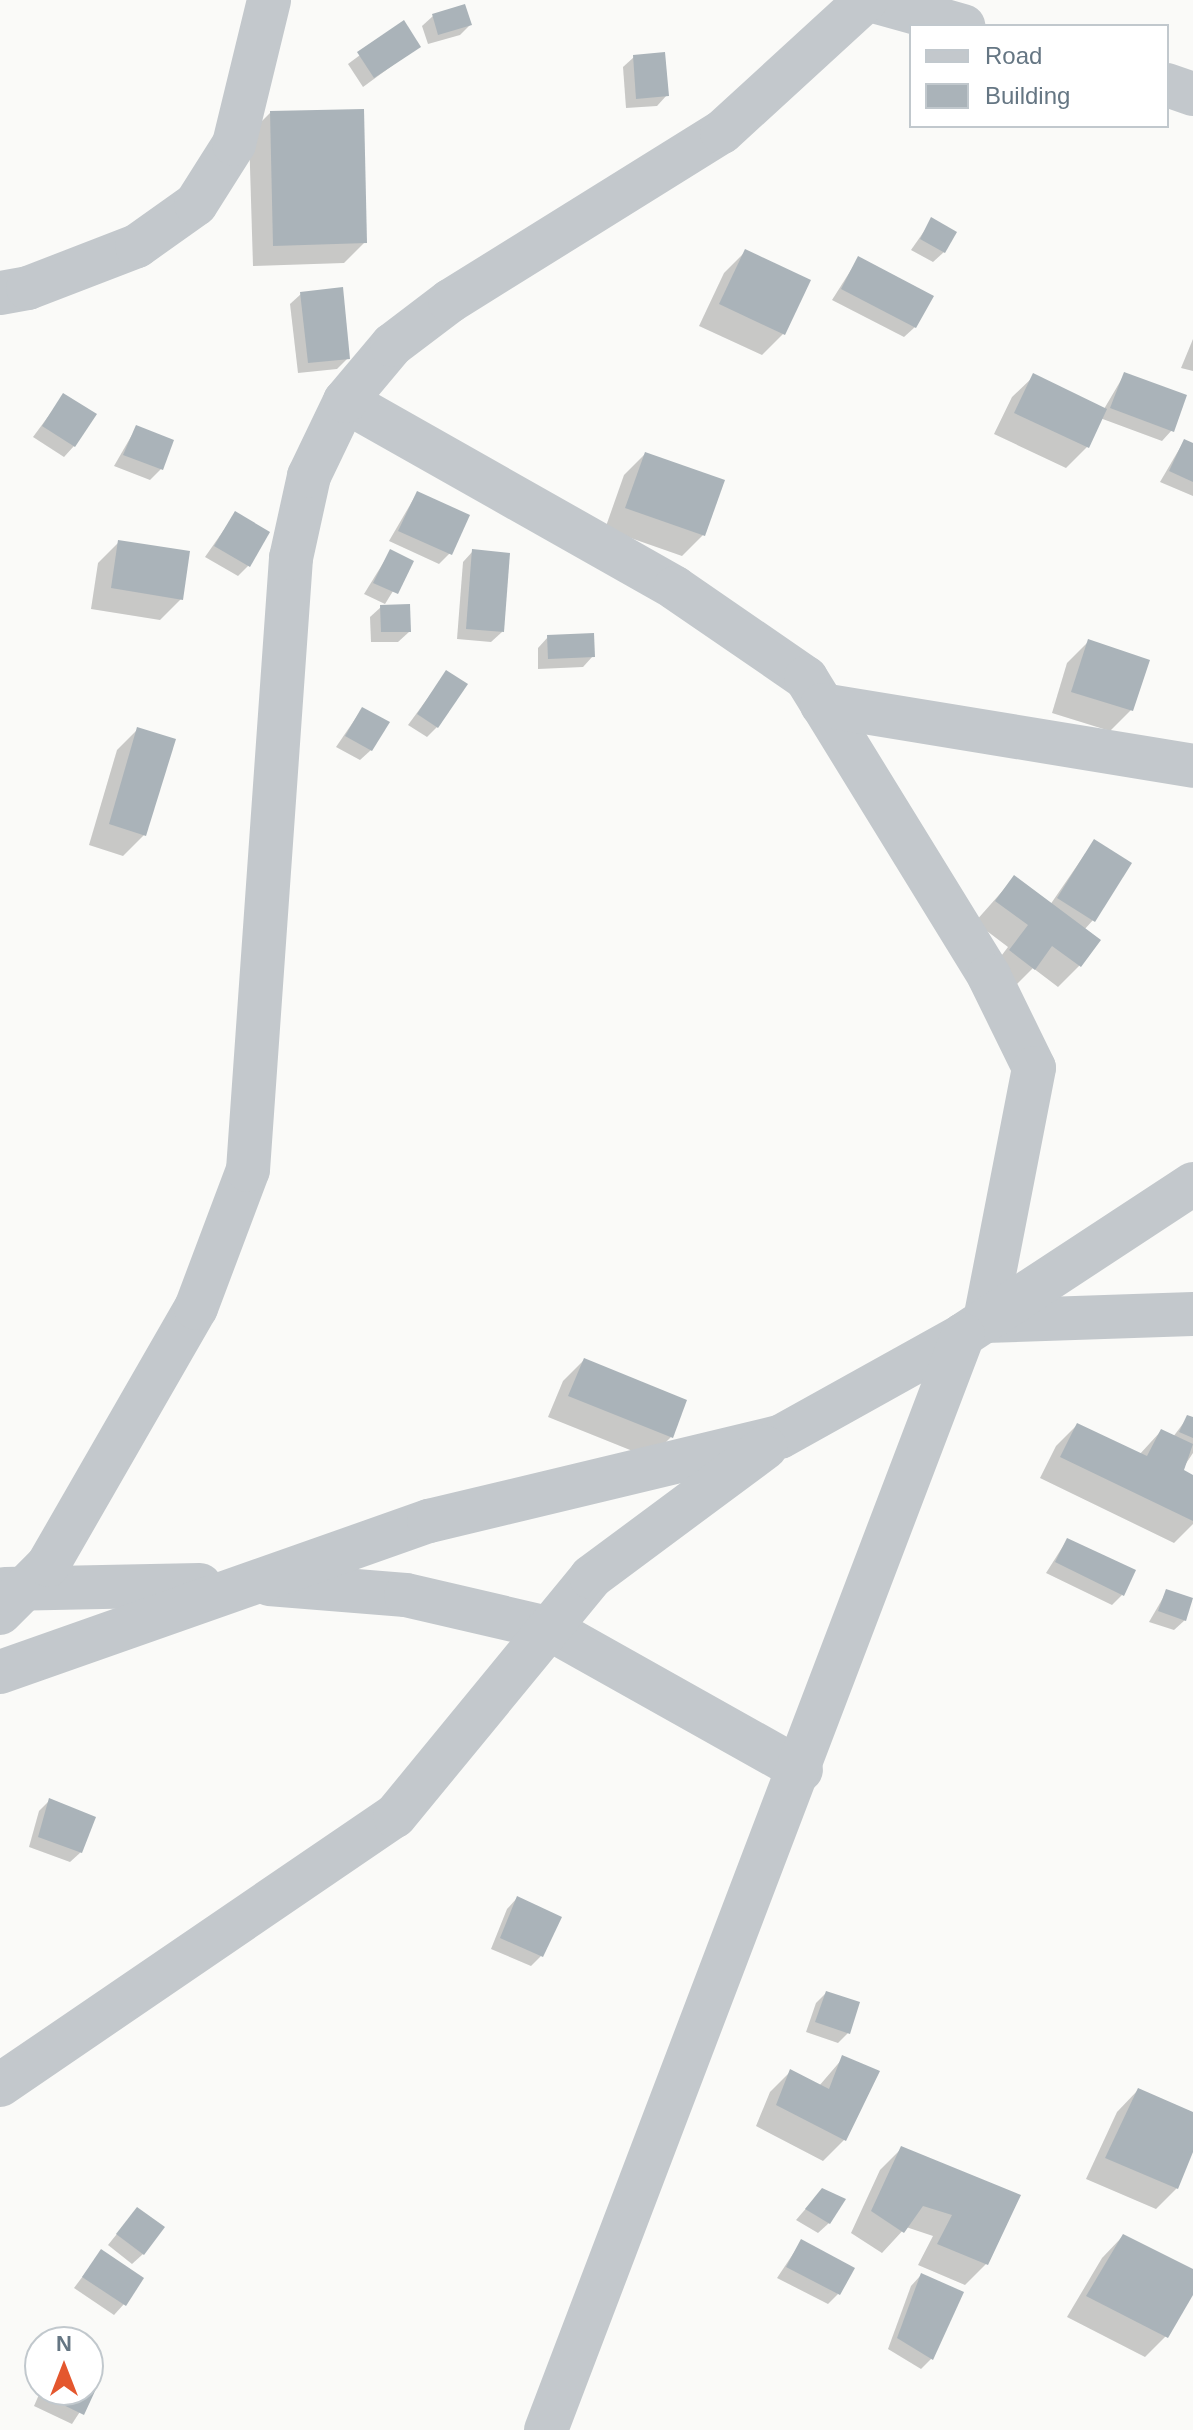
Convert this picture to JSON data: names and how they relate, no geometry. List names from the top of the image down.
{
  "legend": ["Road", "Building"],
  "north": "top"
}
